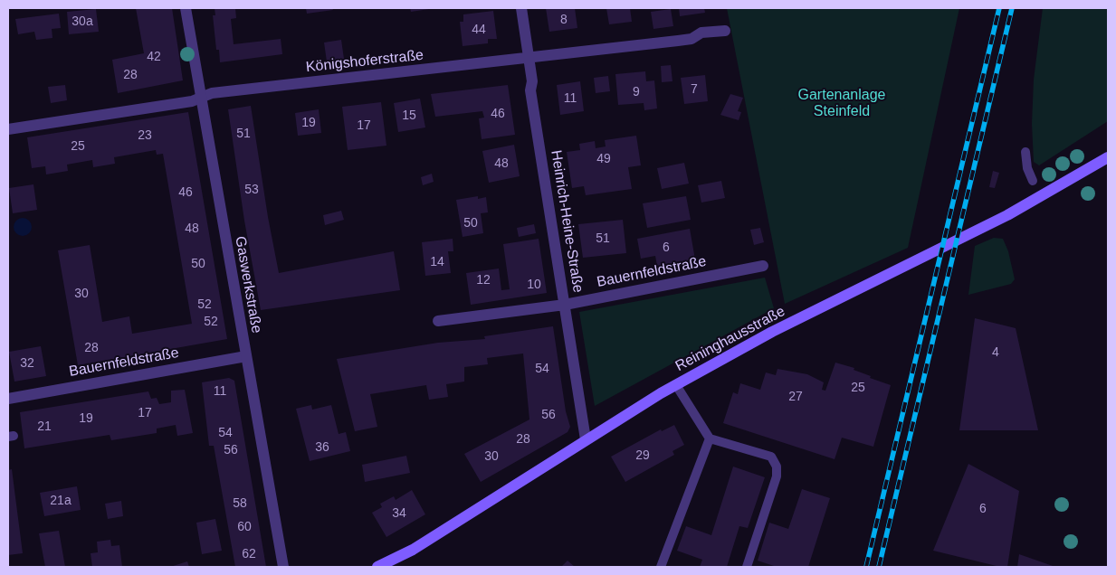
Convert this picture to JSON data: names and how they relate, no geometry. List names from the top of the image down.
{
  "streets": {
    "main road": ["Reininghausstraße"],
    "street": [
      "Königshoferstraße",
      "Heinrich-Heine-Straße",
      "Bauernfeldstraße",
      "Gaswerkstraße"
    ]
  },
  "crossings": [
    ["Königshoferstraße", "Heinrich-Heine-Straße"],
    ["Königshoferstraße", "Gaswerkstraße"],
    ["Heinrich-Heine-Straße", "Bauernfeldstraße"],
    ["Heinrich-Heine-Straße", "Reininghausstraße"],
    ["Bauernfeldstraße", "Gaswerkstraße"]
  ],
  "parks": ["Gartenanlage Steinfeld"],
  "house_numbers": [
    "8",
    "30a",
    "44",
    "42",
    "28",
    "7",
    "9",
    "11",
    "46",
    "15",
    "19",
    "17",
    "51",
    "23",
    "25",
    "49",
    "48",
    "53",
    "46",
    "50",
    "48",
    "51",
    "6",
    "14",
    "50",
    "12",
    "10",
    "30",
    "52",
    "52",
    "28",
    "4",
    "32",
    "54",
    "25",
    "11",
    "27",
    "17",
    "56",
    "19",
    "21",
    "54",
    "28",
    "36",
    "56",
    "29",
    "30",
    "21a",
    "58",
    "6",
    "34",
    "60",
    "62"
  ]
}
